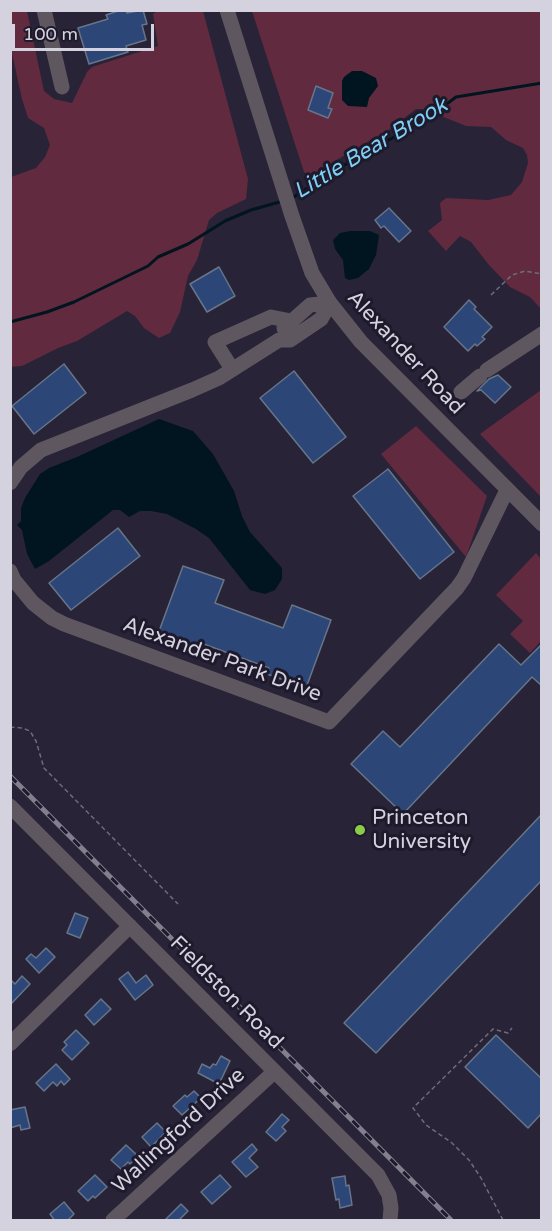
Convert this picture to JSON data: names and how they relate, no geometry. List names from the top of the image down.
{
  "streets": {
    "street": [
      "Alexander Road",
      "Alexander Park Drive",
      "Fieldston Road",
      "Wallingford Drive"
    ]
  },
  "crossings": [
    ["Alexander Road", "Alexander Park Drive"],
    ["Fieldston Road", "Wallingford Drive"]
  ],
  "water": ["Little Bear Brook"],
  "places": ["Princeton University"],
  "scale_bar": "100 m"
}
